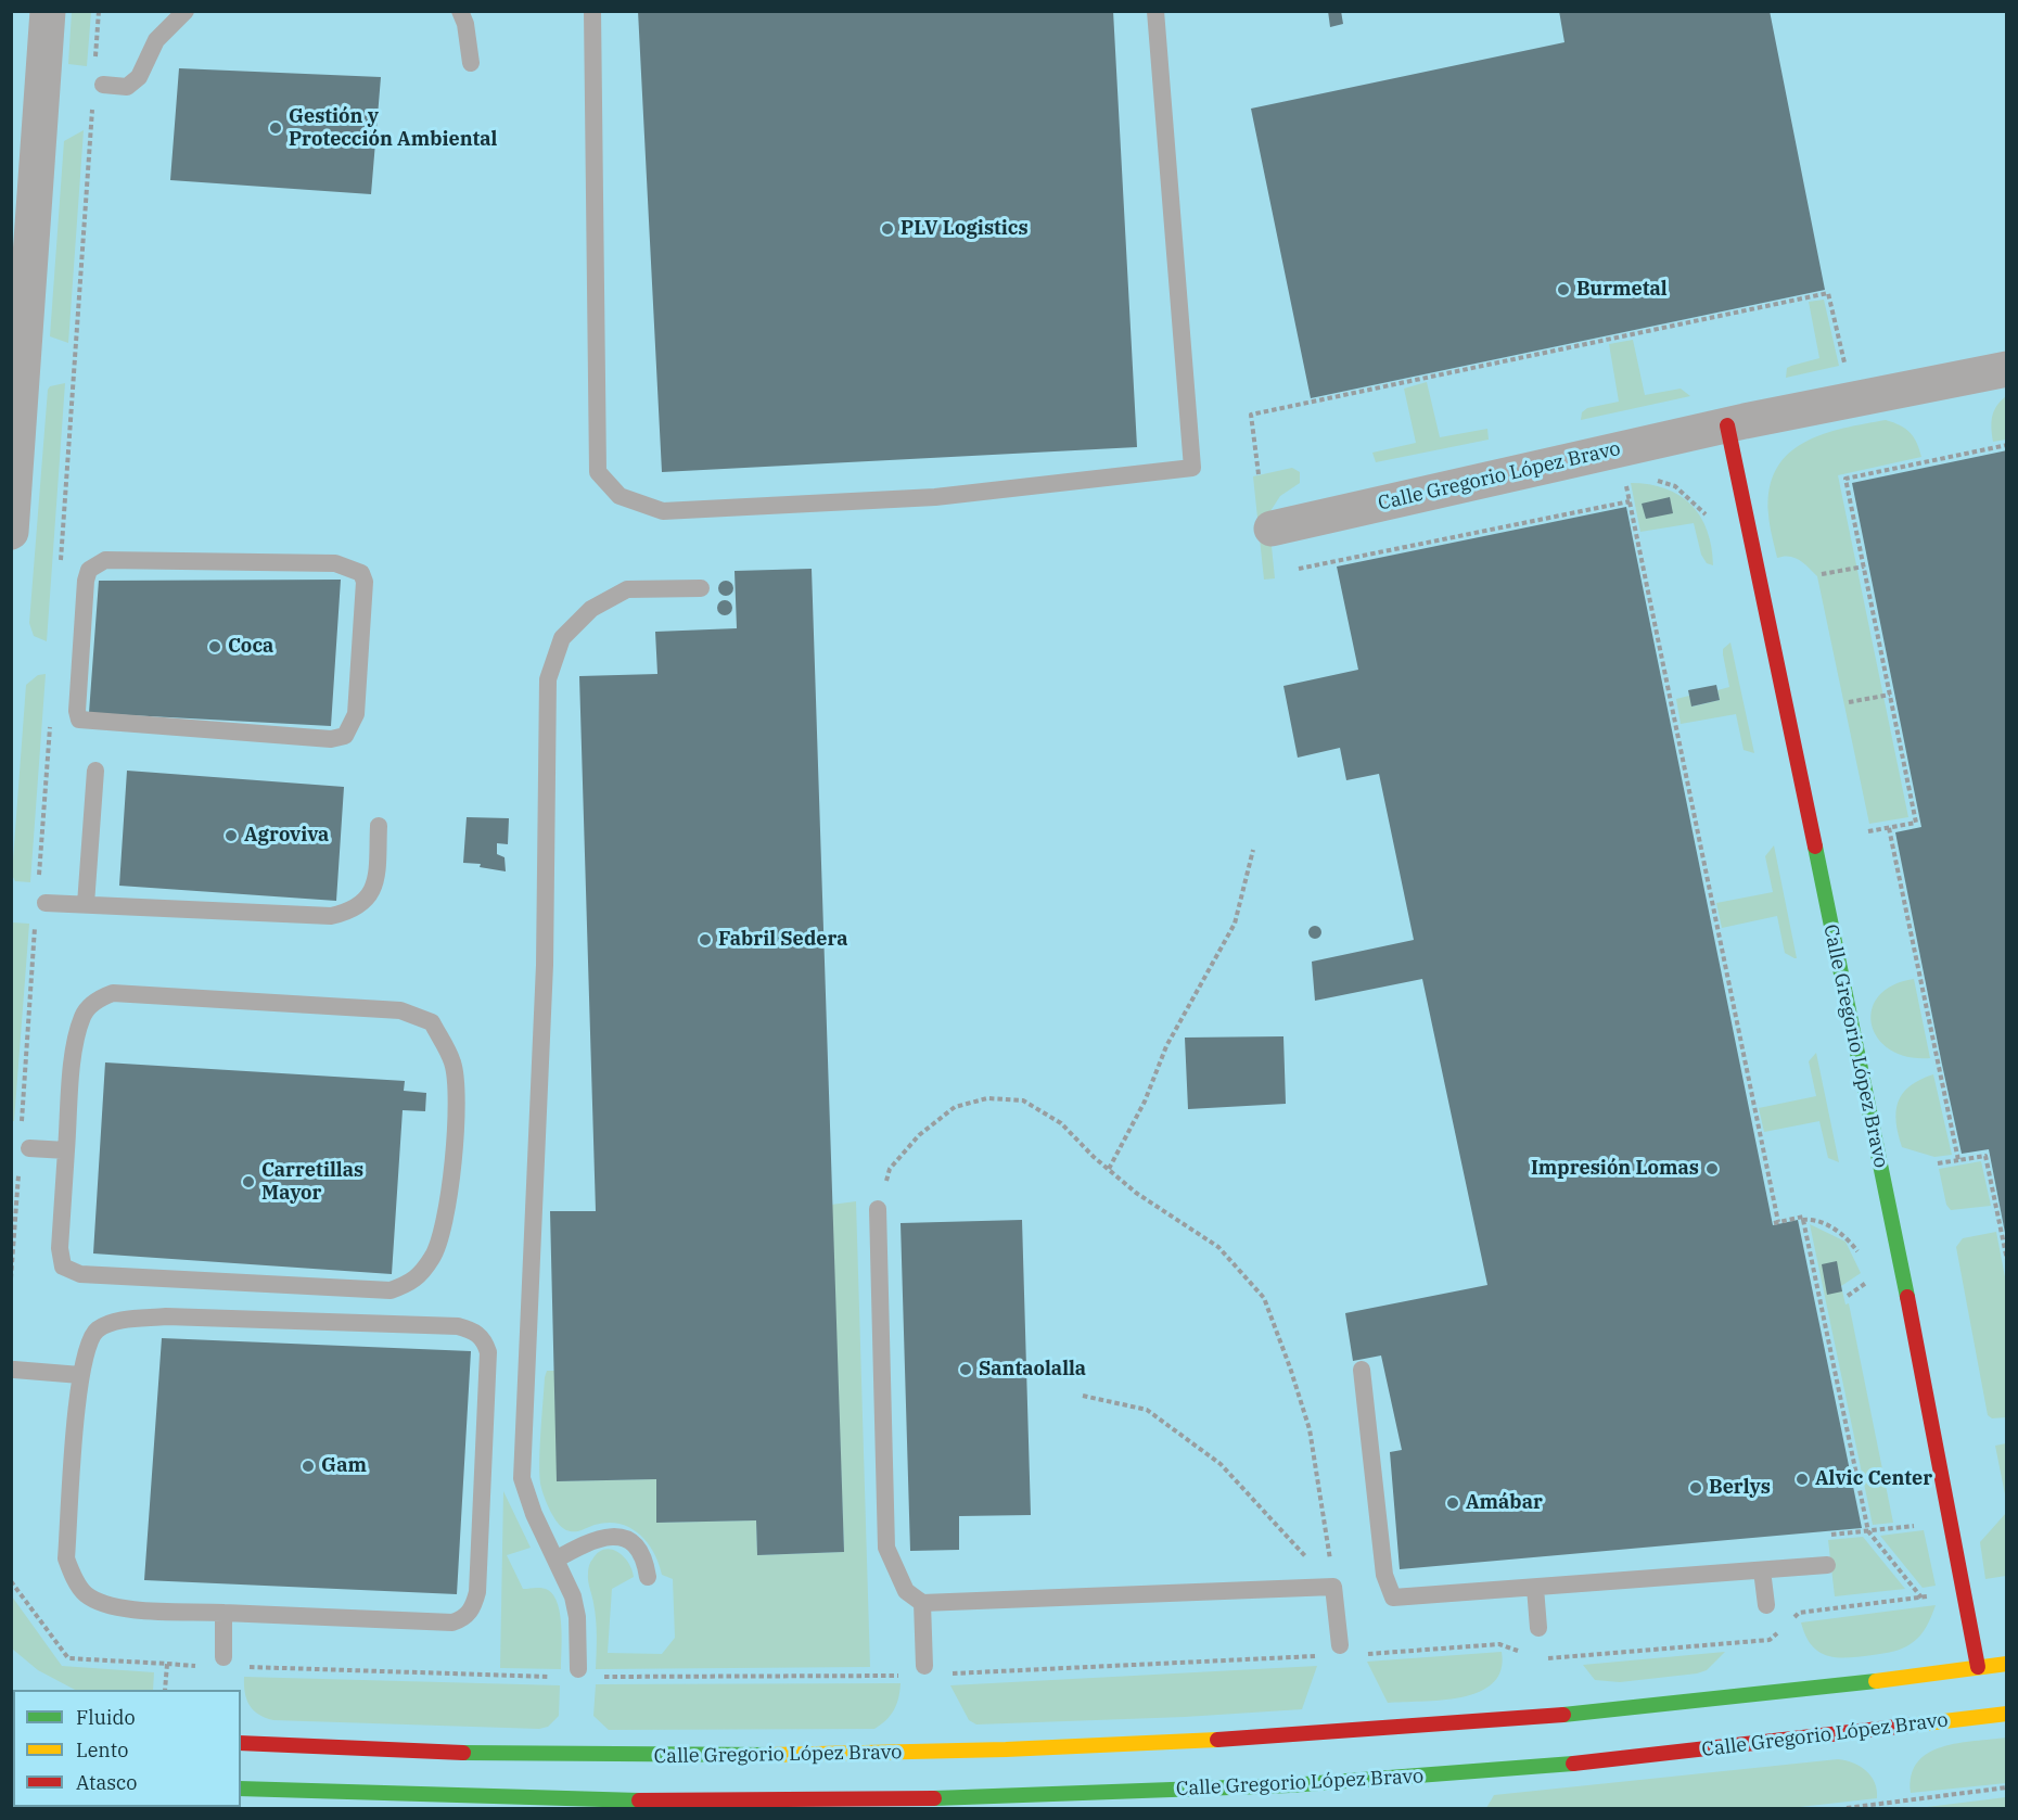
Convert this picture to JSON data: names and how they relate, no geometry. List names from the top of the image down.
{
  "streets": {
    "main road": ["Calle Gregorio López Bravo"]
  },
  "places": [
    "Gestión y Protección Ambiental",
    "PLV Logistics",
    "Burmetal",
    "Coca",
    "Agroviva",
    "Fabril Sedera",
    "Impresión Lomas",
    "Carretillas Mayor",
    "Santaolalla",
    "Gam",
    "Alvic Center",
    "Berlys",
    "Amábar"
  ],
  "legend": ["Fluido", "Lento", "Atasco"]
}
